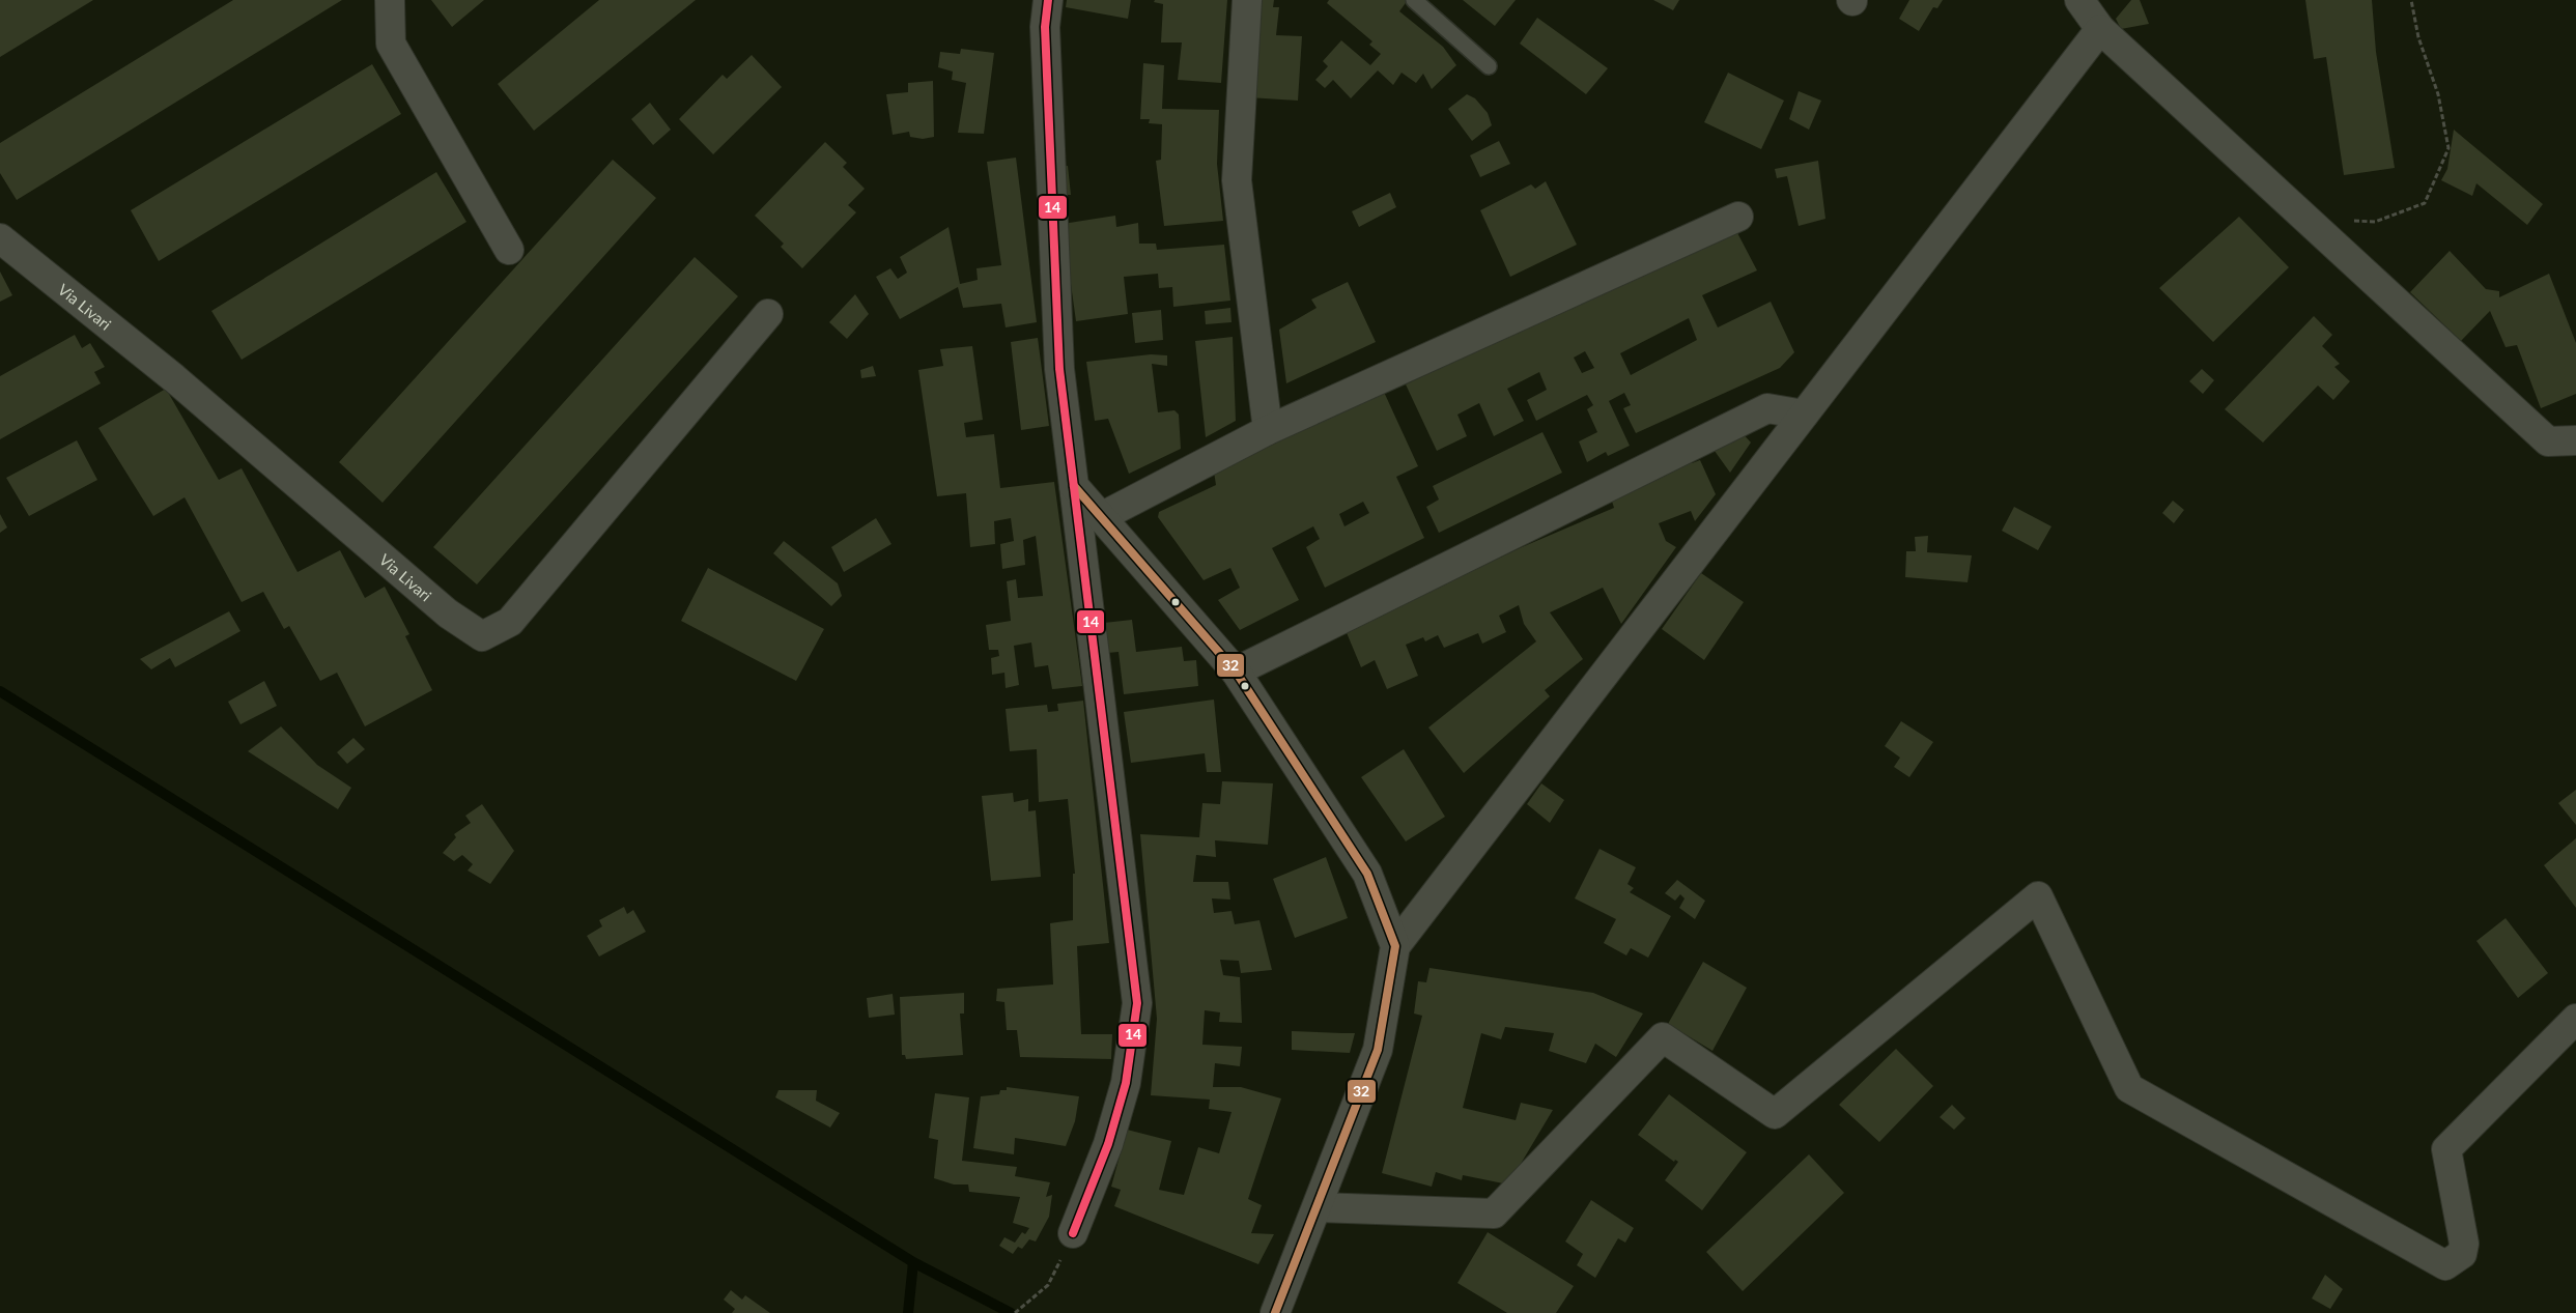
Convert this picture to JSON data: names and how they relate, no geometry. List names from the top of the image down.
{
  "streets": {
    "street": ["Via Livari"]
  },
  "lines": ["transit line 14", "transit line 32"]
}
